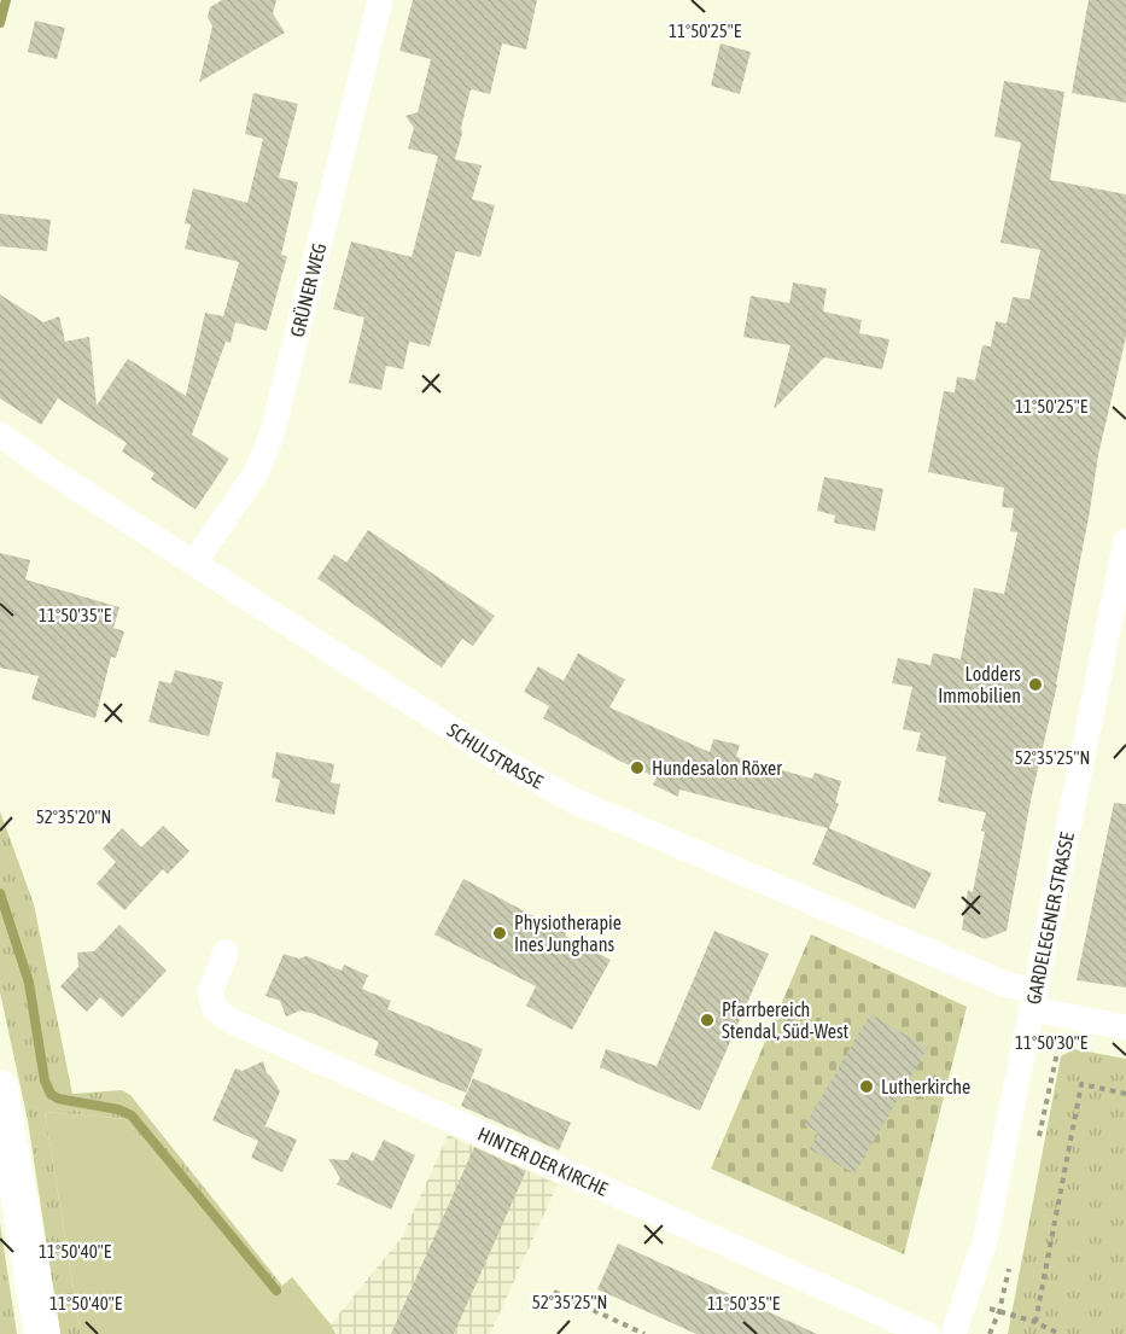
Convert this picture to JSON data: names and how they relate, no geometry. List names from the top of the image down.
{
  "streets": {
    "street": [
      "GRÜNER WEG",
      "SCHULSTRASSE",
      "GARDELEGENER STRASSE",
      "HINTER DER KIRCHE"
    ]
  },
  "crossings": [
    ["GRÜNER WEG", "SCHULSTRASSE"],
    ["SCHULSTRASSE", "GARDELEGENER STRASSE"]
  ],
  "places": [
    "Lodders Immobilien",
    "Hundesalon Röxer",
    "Physiotherapie Ines Junghans",
    "Pfarrbereich Stendal, Süd-West",
    "Lutherkirche"
  ],
  "coordinates": [
    "11°50'25\"E",
    "11°50'35\"E",
    "52°35'25\"N",
    "52°35'20\"N",
    "11°50'30\"E",
    "11°50'40\"E"
  ]
}
